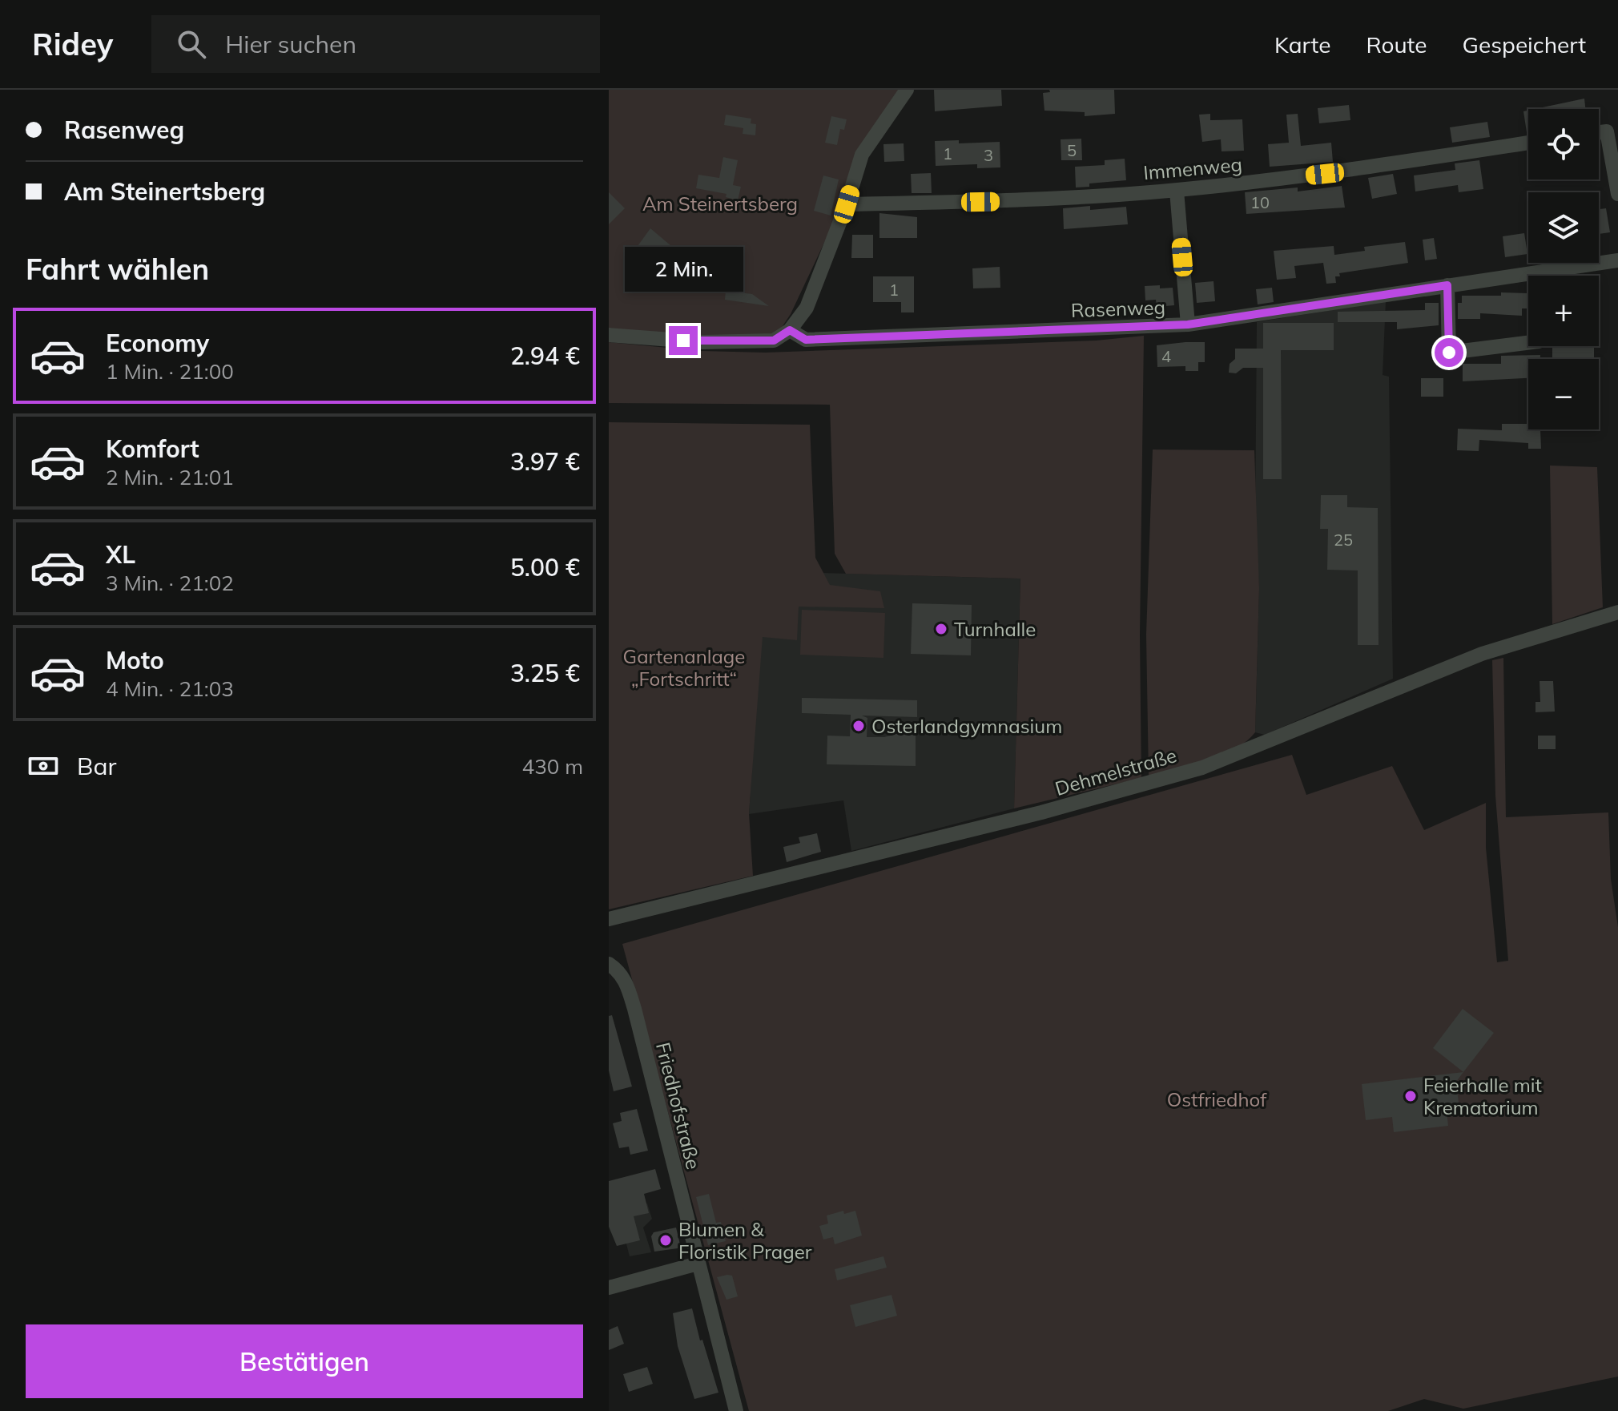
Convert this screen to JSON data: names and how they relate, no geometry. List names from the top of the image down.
{
  "streets": {
    "street": [
      "Immenweg",
      "Rasenweg",
      "Dehmelstraße",
      "Friedhofstraße"
    ]
  },
  "parks": ["Am Steinertsberg", "Gartenanlage „Fortschritt“", "Ostfriedhof"],
  "places": [
    "Turnhalle",
    "Osterlandgymnasium",
    "Feierhalle mit Krematorium",
    "Blumen & Floristik Prager"
  ],
  "house_numbers": [
    "5",
    "1",
    "3",
    "10",
    "1",
    "4",
    "25"
  ],
  "page": {
    "header": "Ridey",
    "search": "Hier suchen",
    "nav": ["Karte", "Route", "Gespeichert"],
    "banner": ["Rasenweg", "Am Steinertsberg"],
    "map_buttons": ["+", "−"],
    "heading": "Fahrt wählen",
    "bubble": "2 Min.",
    "list": [
      {
        "name": "Economy",
        "note": "1 Min. · 21:00",
        "value": "2.94 €"
      },
      {
        "name": "Komfort",
        "note": "2 Min. · 21:01",
        "value": "3.97 €"
      },
      {
        "name": "XL",
        "note": "3 Min. · 21:02",
        "value": "5.00 €"
      },
      {
        "name": "Moto",
        "note": "4 Min. · 21:03",
        "value": "3.25 €"
      }
    ],
    "pay": ["Bar", "430 m"],
    "buttons": "Bestätigen"
  }
}
